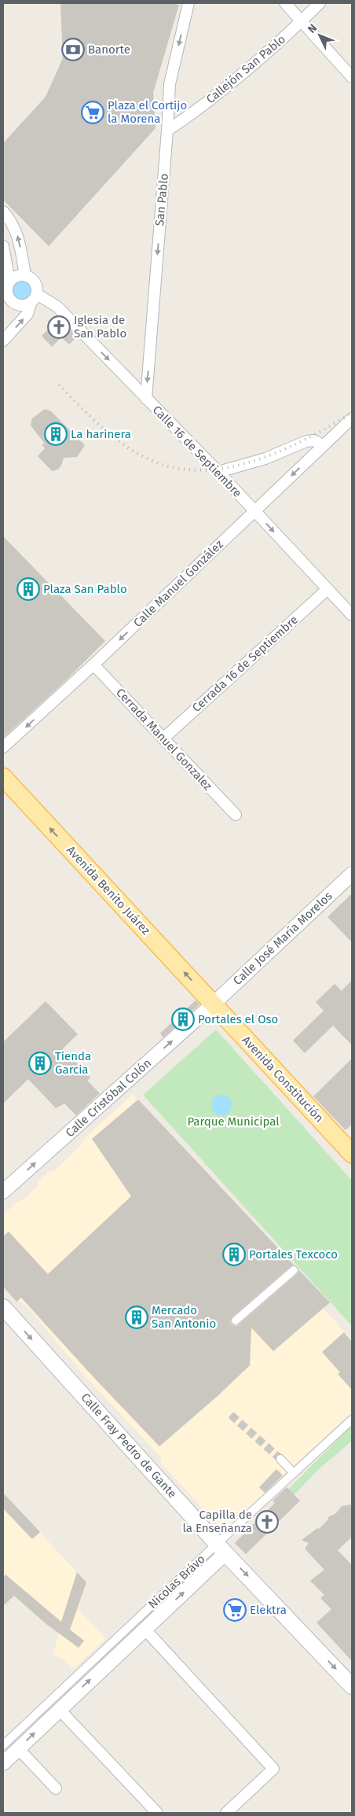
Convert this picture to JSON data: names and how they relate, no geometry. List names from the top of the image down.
{
  "streets": {
    "main road": ["Avenida Benito Juárez", "Avenida Constitución", "Calle Fray Pedro de Gante"],
    "street": [
      "Callejón San Pablo",
      "San Pablo",
      "Calle 16 de Septiembre",
      "Calle Manuel González",
      "Cerrada 16 de Septiembre",
      "Cerrada Manuel Gonzalez",
      "Calle José María Morelos",
      "Calle Cristóbal Colón",
      "Nicolas Brávo"
    ]
  },
  "crossings": [
    ["Callejón San Pablo", "San Pablo"],
    ["San Pablo", "Calle 16 de Septiembre"],
    ["Calle 16 de Septiembre", "Calle Manuel González"],
    ["Calle 16 de Septiembre", "Cerrada 16 de Septiembre"],
    ["Calle Manuel González", "Cerrada Manuel Gonzalez"],
    ["Cerrada 16 de Septiembre", "Cerrada Manuel Gonzalez"],
    ["Avenida Benito Juárez", "Calle José María Morelos"],
    ["Avenida Benito Juárez", "Avenida Constitución"],
    ["Avenida Benito Juárez", "Calle Cristóbal Colón"],
    ["Calle José María Morelos", "Avenida Constitución"],
    ["Calle José María Morelos", "Calle Cristóbal Colón"],
    ["Avenida Constitución", "Calle Cristóbal Colón"],
    ["Calle Fray Pedro de Gante", "Nicolas Brávo"]
  ],
  "one_way": [
    "San Pablo",
    "Calle 16 de Septiembre",
    "Calle Manuel González",
    "Avenida Benito Juárez",
    "Calle Cristóbal Colón",
    "Calle Fray Pedro de Gante"
  ],
  "parks": ["Parque Municipal"],
  "places": {
    "bank": ["Banorte"],
    "supermarket": ["Plaza el Cortijo la Morena", "Elektra"],
    "church": ["Iglesia de San Pablo", "Capilla de la Enseñanza"],
    "building": [
      "La harinera",
      "Plaza San Pablo",
      "Portales el Oso",
      "Tienda Garcia",
      "Portales Texcoco",
      "Mercado San Antonio"
    ]
  },
  "north": "top left"
}
